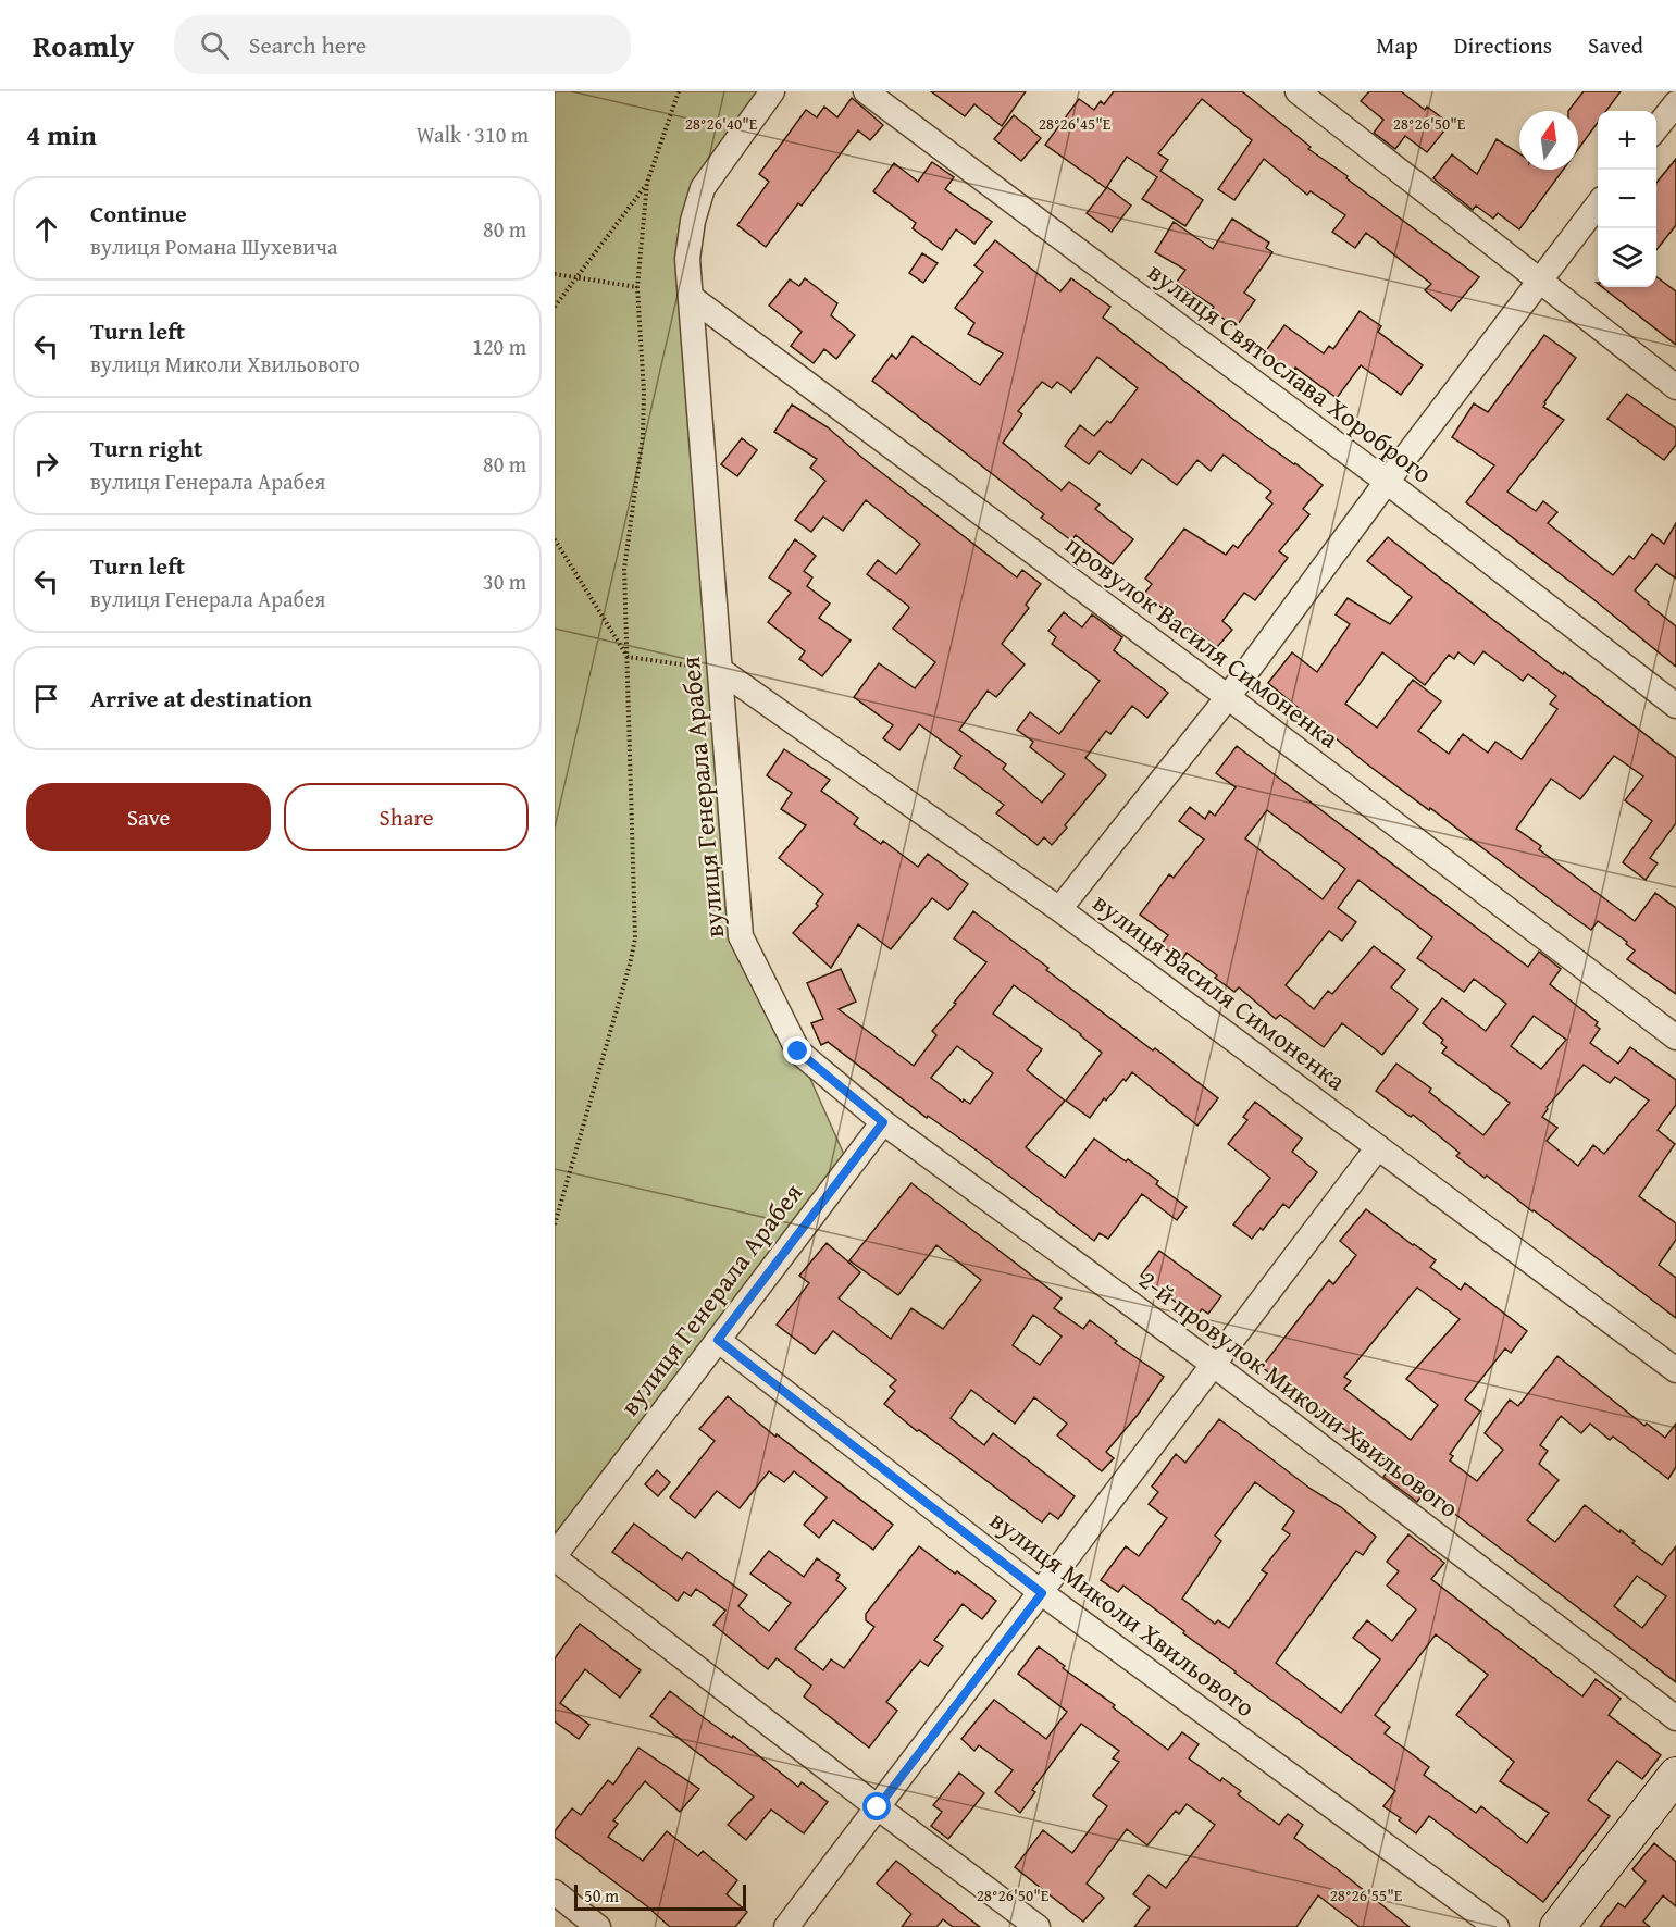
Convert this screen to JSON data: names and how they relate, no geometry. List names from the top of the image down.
{
  "streets": {
    "street": [
      "вулиця Святослава Хороброго",
      "провулок Василя Симоненка",
      "вулиця Генерала Арабея",
      "вулиця Василя Симоненка",
      "2-й провулок Миколи Хвильового",
      "вулиця Миколи Хвильового"
    ]
  },
  "crossings": [
    ["провулок Василя Симоненка", "вулиця Генерала Арабея"],
    ["вулиця Генерала Арабея", "вулиця Василя Симоненка"],
    ["вулиця Генерала Арабея", "2-й провулок Миколи Хвильового"],
    ["вулиця Генерала Арабея", "вулиця Миколи Хвильового"]
  ],
  "scale_bar": "50 m",
  "north": "top",
  "page": {
    "header": "Roamly",
    "search": "Search here",
    "nav": ["Map", "Directions", "Saved"],
    "heading": ["4 min", "Walk · 310 m"],
    "map_buttons": ["+", "−"],
    "list": [
      ["Continue", "вулиця Романа Шухевича", "80 m"],
      ["Turn left", "вулиця Миколи Хвильового", "120 m"],
      ["Turn right", "вулиця Генерала Арабея", "80 m"],
      ["Turn left", "вулиця Генерала Арабея", "30 m"],
      "Arrive at destination"
    ],
    "buttons": ["Save", "Share"],
    "scale": "50 m"
  },
  "coordinates": [
    "28°26'40\"E",
    "28°26'45\"E",
    "28°26'50\"E",
    "28°26'55\"E"
  ]
}
